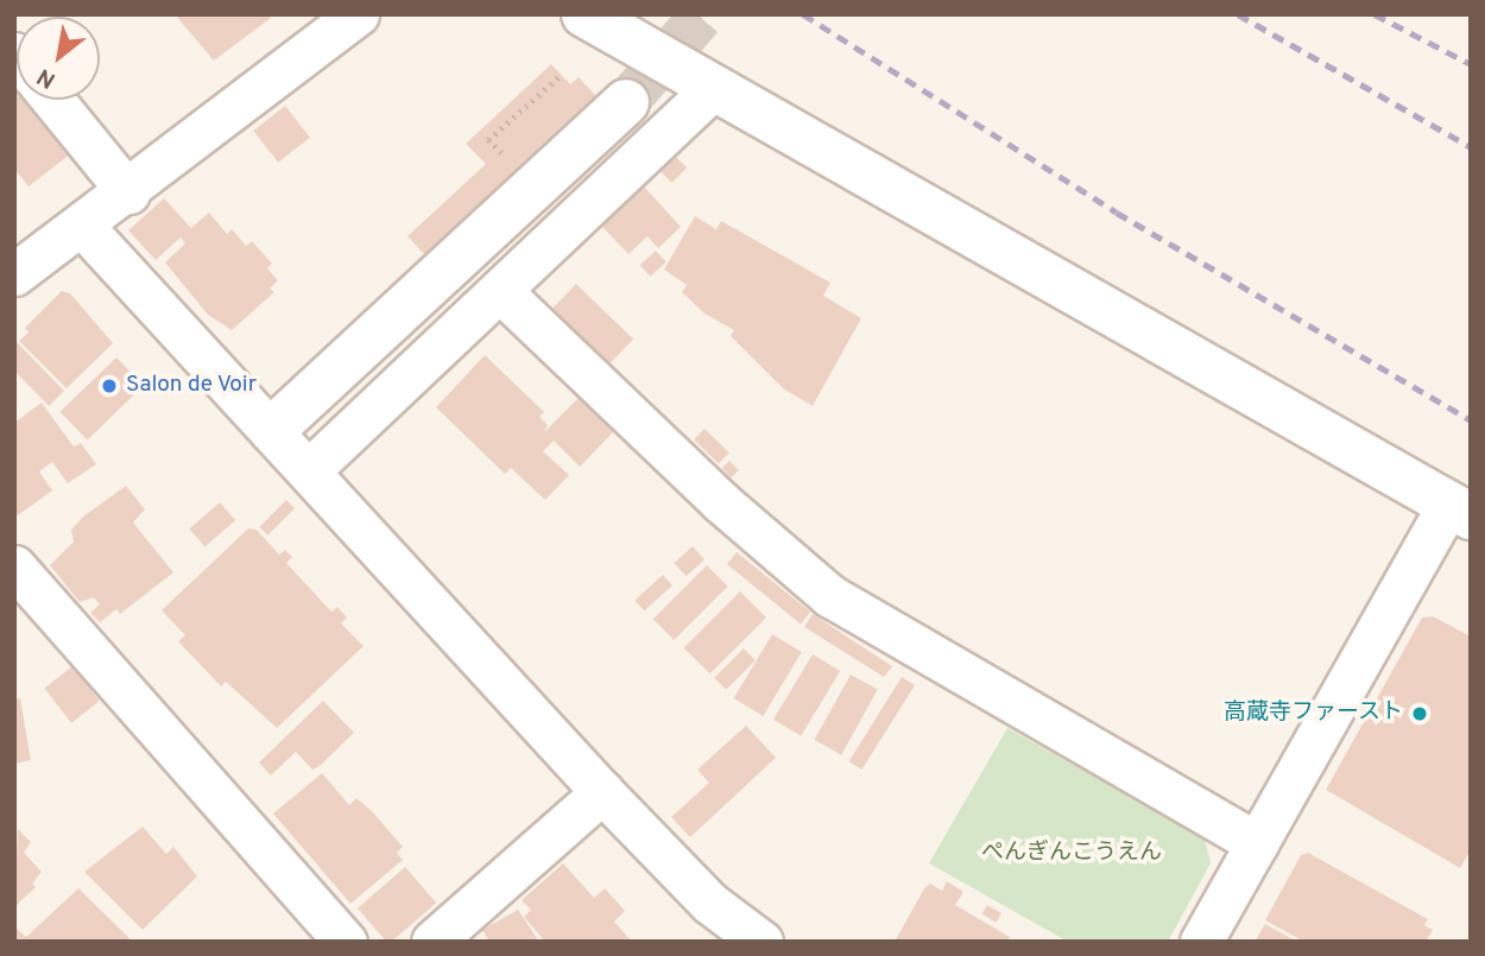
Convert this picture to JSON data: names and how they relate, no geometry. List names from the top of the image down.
{
  "parks": ["ぺんぎんこうえん"],
  "places": ["Salon de Voir", "高蔵寺ファースト"],
  "north": "bottom left"
}
